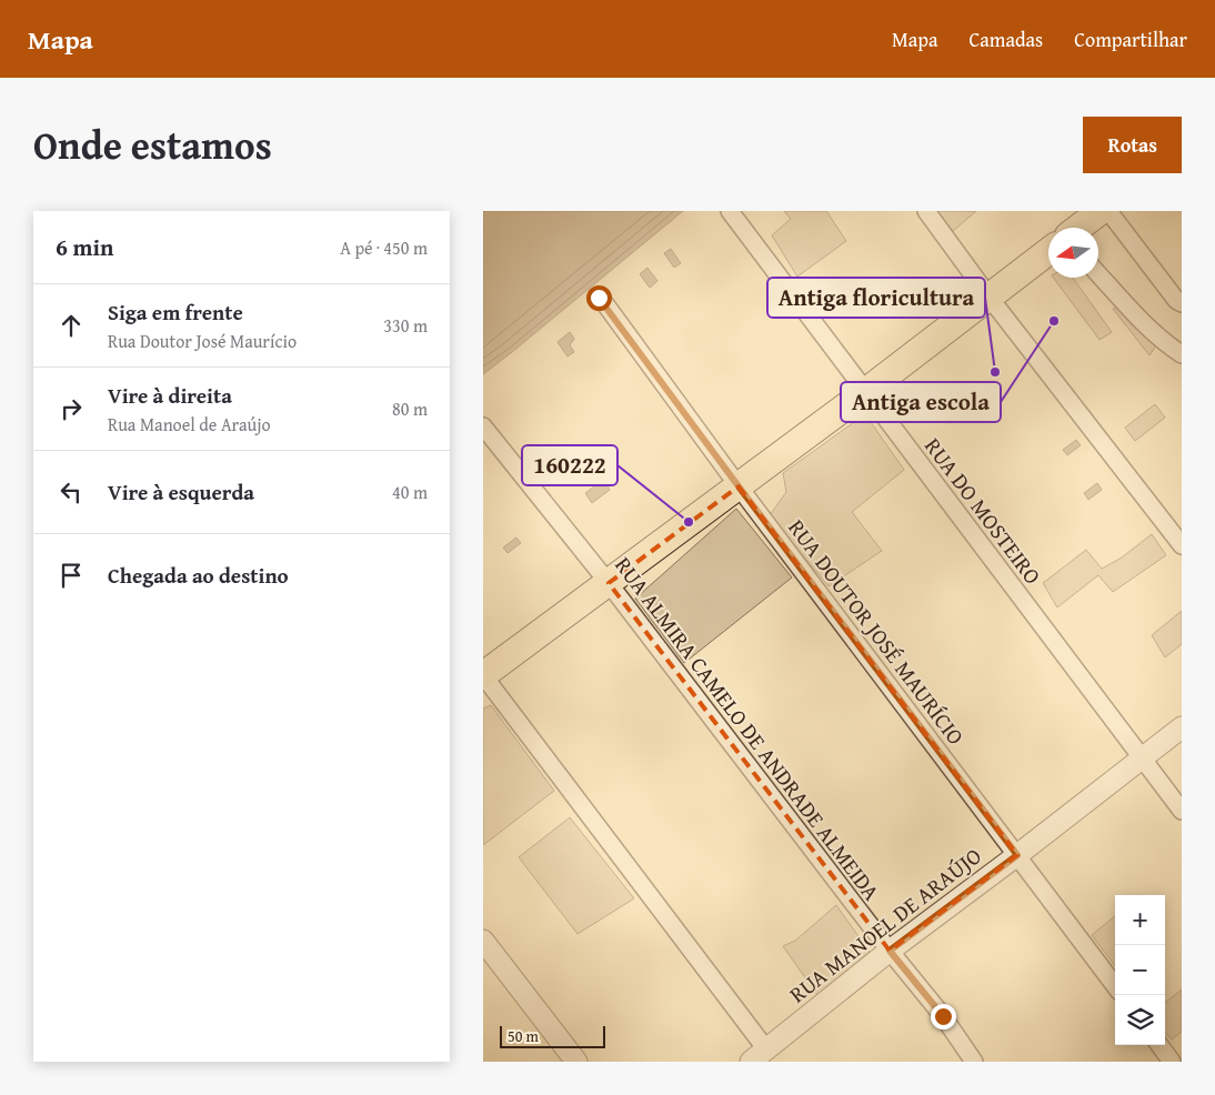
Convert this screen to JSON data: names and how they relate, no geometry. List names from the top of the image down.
{
  "streets": {
    "street": [
      "RUA DO MOSTEIRO",
      "RUA DOUTOR JOSÉ MAURÍCIO",
      "RUA ALMIRA CAMELO DE ANDRADE ALMEIDA",
      "RUA MANOEL DE ARAÚJO"
    ]
  },
  "crossings": [
    ["RUA DO MOSTEIRO", "RUA MANOEL DE ARAÚJO"],
    ["RUA DOUTOR JOSÉ MAURÍCIO", "RUA MANOEL DE ARAÚJO"],
    ["RUA ALMIRA CAMELO DE ANDRADE ALMEIDA", "RUA MANOEL DE ARAÚJO"]
  ],
  "places": ["Antiga escola", "Antiga floricultura", "160222"],
  "scale_bar": "50 m",
  "north": "left",
  "page": {
    "header": "Mapa",
    "nav": ["Mapa", "Camadas", "Compartilhar"],
    "title": "Onde estamos",
    "buttons": "Rotas",
    "heading": ["6 min", "A pé · 450 m"],
    "list": [
      ["Siga em frente", "Rua Doutor José Maurício", "330 m"],
      ["Vire à direita", "Rua Manoel de Araújo", "80 m"],
      ["Vire à esquerda", "40 m"],
      "Chegada ao destino"
    ],
    "map_buttons": ["+", "−"],
    "scale": "50 m"
  }
}
